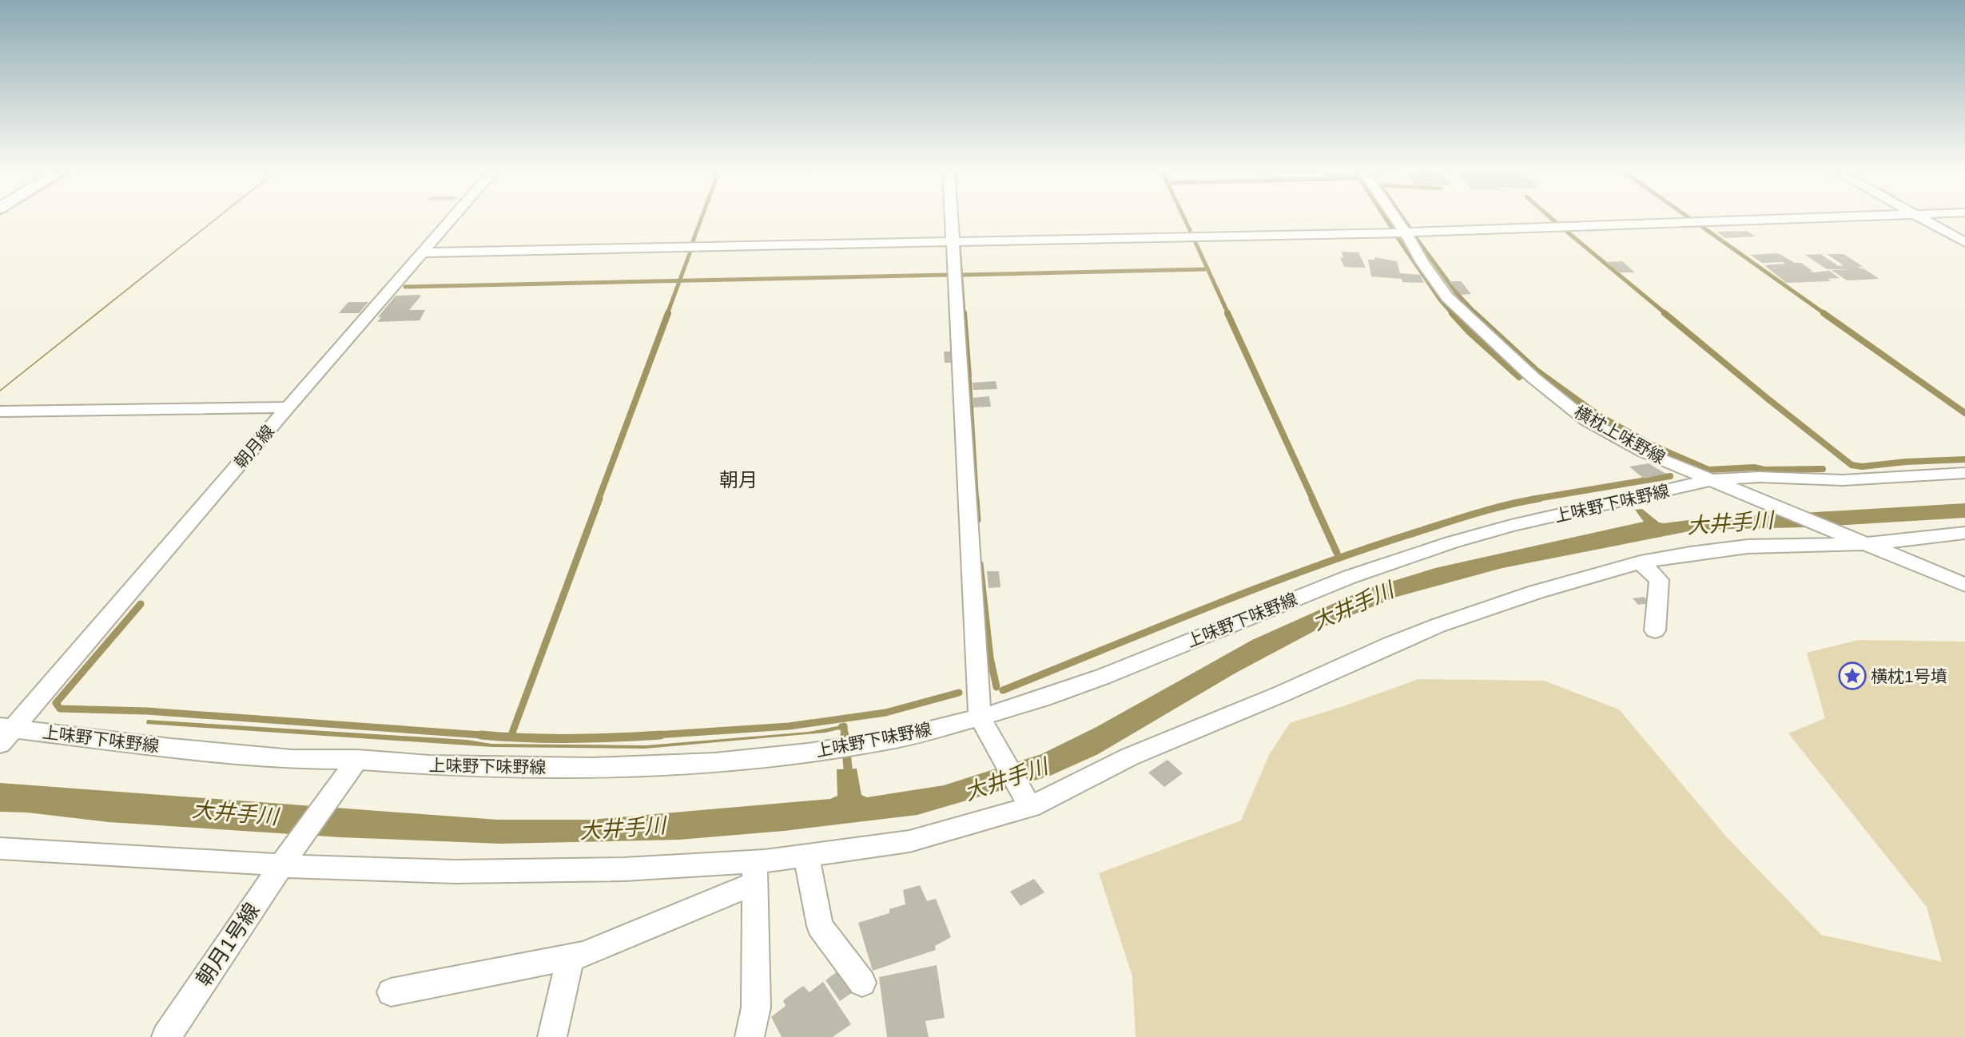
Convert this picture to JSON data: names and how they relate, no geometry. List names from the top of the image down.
{
  "streets": {
    "street": [
      "横枕上味野線",
      "朝月線",
      "上味野下味野線",
      "朝月1号線"
    ]
  },
  "crossings": [
    ["横枕上味野線", "上味野下味野線"],
    ["朝月線", "上味野下味野線"],
    ["上味野下味野線", "朝月1号線"]
  ],
  "districts": ["朝月"],
  "water": ["大井手川"],
  "places": {
    "place": ["横枕1号墳"]
  }
}
